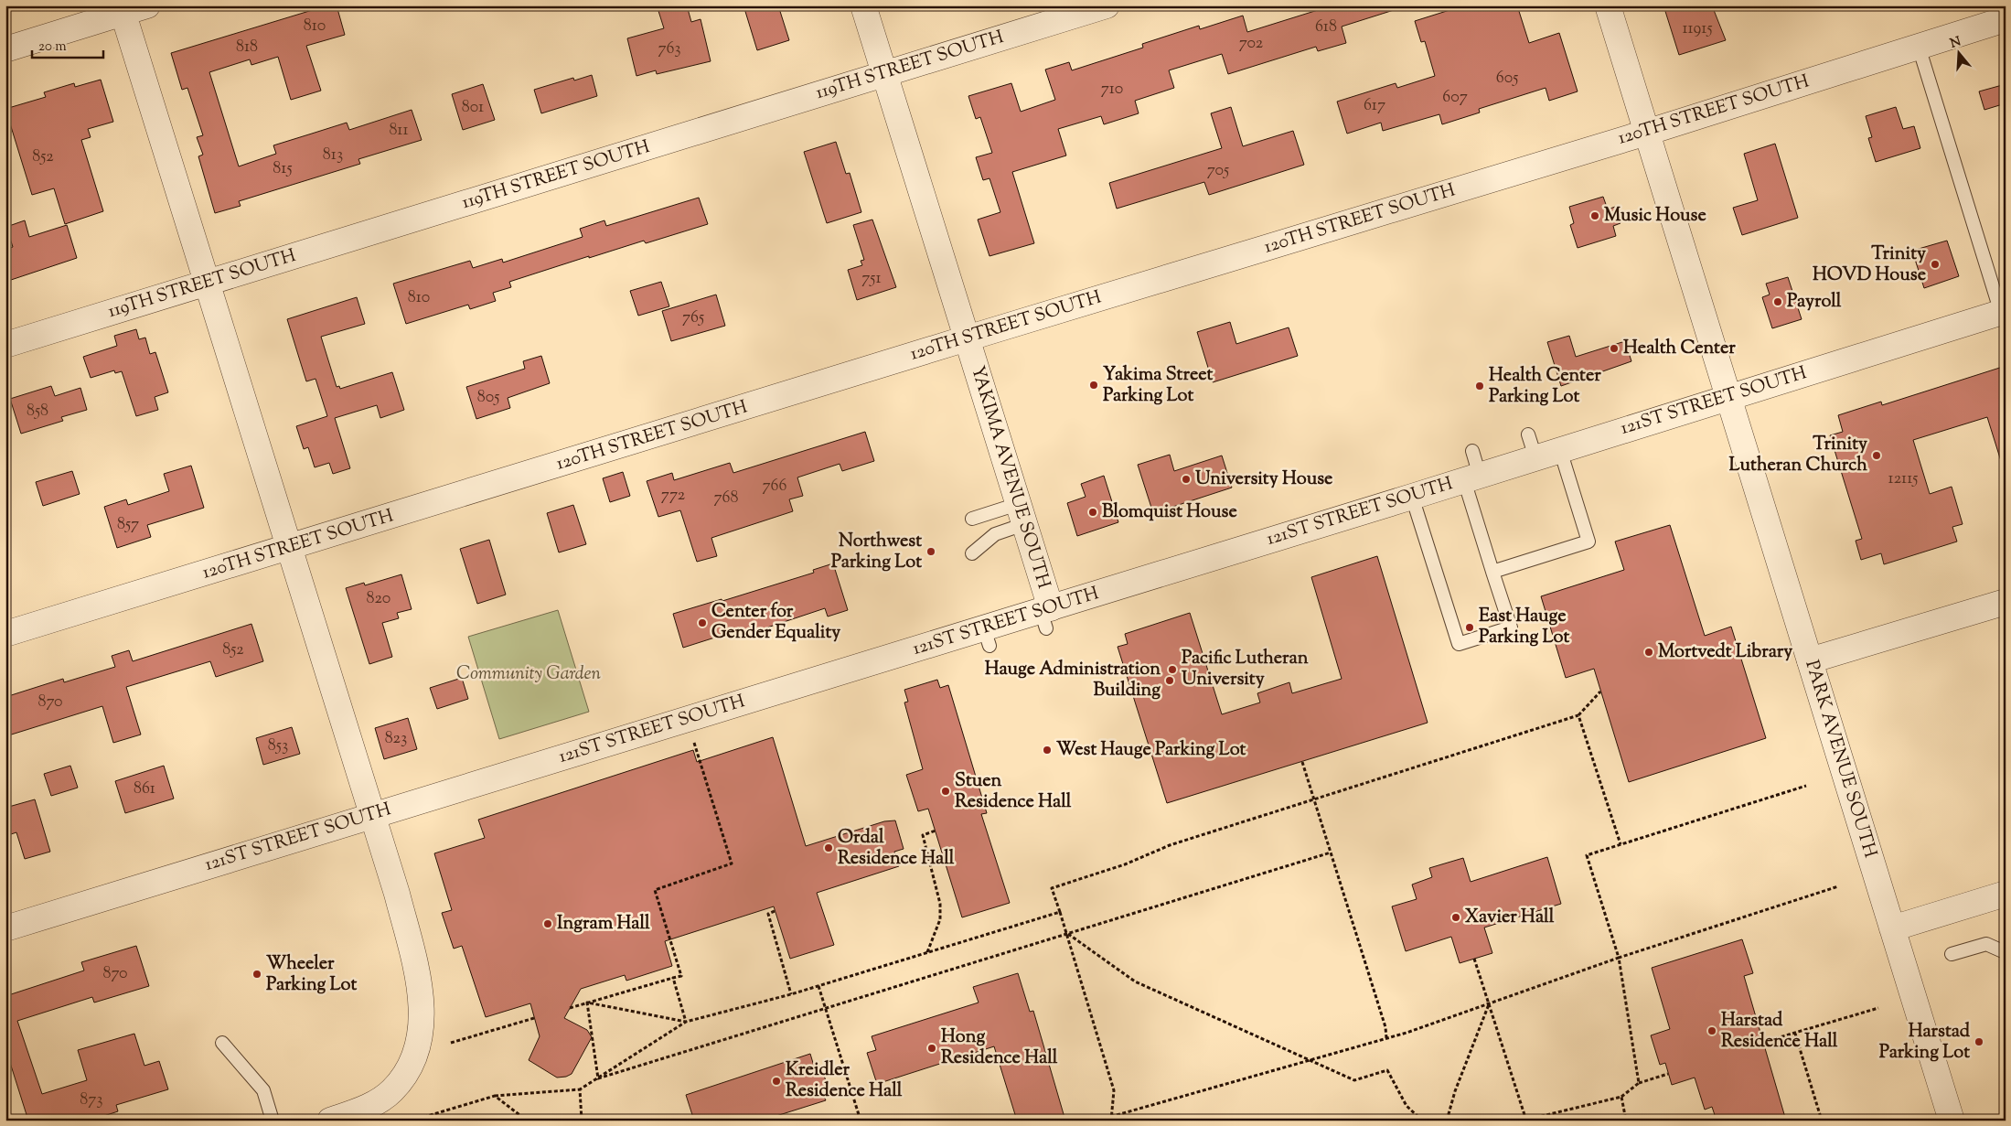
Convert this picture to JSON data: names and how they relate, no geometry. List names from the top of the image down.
{
  "streets": {
    "street": [
      "119TH STREET SOUTH",
      "120TH STREET SOUTH",
      "121ST STREET SOUTH",
      "YAKIMA AVENUE SOUTH",
      "PARK AVENUE SOUTH"
    ]
  },
  "crossings": [
    ["119TH STREET SOUTH", "YAKIMA AVENUE SOUTH"],
    ["120TH STREET SOUTH", "YAKIMA AVENUE SOUTH"],
    ["120TH STREET SOUTH", "PARK AVENUE SOUTH"],
    ["121ST STREET SOUTH", "YAKIMA AVENUE SOUTH"],
    ["121ST STREET SOUTH", "PARK AVENUE SOUTH"]
  ],
  "parks": ["Community Garden"],
  "places": [
    "Music House",
    "Trinity HOVD House",
    "Payroll",
    "Health Center",
    "Yakima Street Parking Lot",
    "Health Center Parking Lot",
    "Trinity Lutheran Church",
    "University House",
    "Blomquist House",
    "Northwest Parking Lot",
    "Center for Gender Equality",
    "East Hauge Parking Lot",
    "Mortvedt Library",
    "Pacific Lutheran University",
    "Hauge Administration Building",
    "West Hauge Parking Lot",
    "Stuen Residence Hall",
    "Ordal Residence Hall",
    "Xavier Hall",
    "Ingram Hall",
    "Wheeler Parking Lot",
    "Harstad Residence Hall",
    "Harstad Parking Lot",
    "Hong Residence Hall",
    "Kreidler Residence Hall"
  ],
  "house_numbers": [
    "810",
    "618",
    "11915",
    "702",
    "818",
    "763",
    "605",
    "710",
    "607",
    "617",
    "801",
    "811",
    "813",
    "852",
    "815",
    "705",
    "751",
    "810",
    "765",
    "805",
    "858",
    "12115",
    "766",
    "772",
    "768",
    "857",
    "820",
    "852",
    "870",
    "823",
    "853",
    "861",
    "870",
    "873"
  ],
  "scale_bar": "20 m",
  "north": "top"
}
